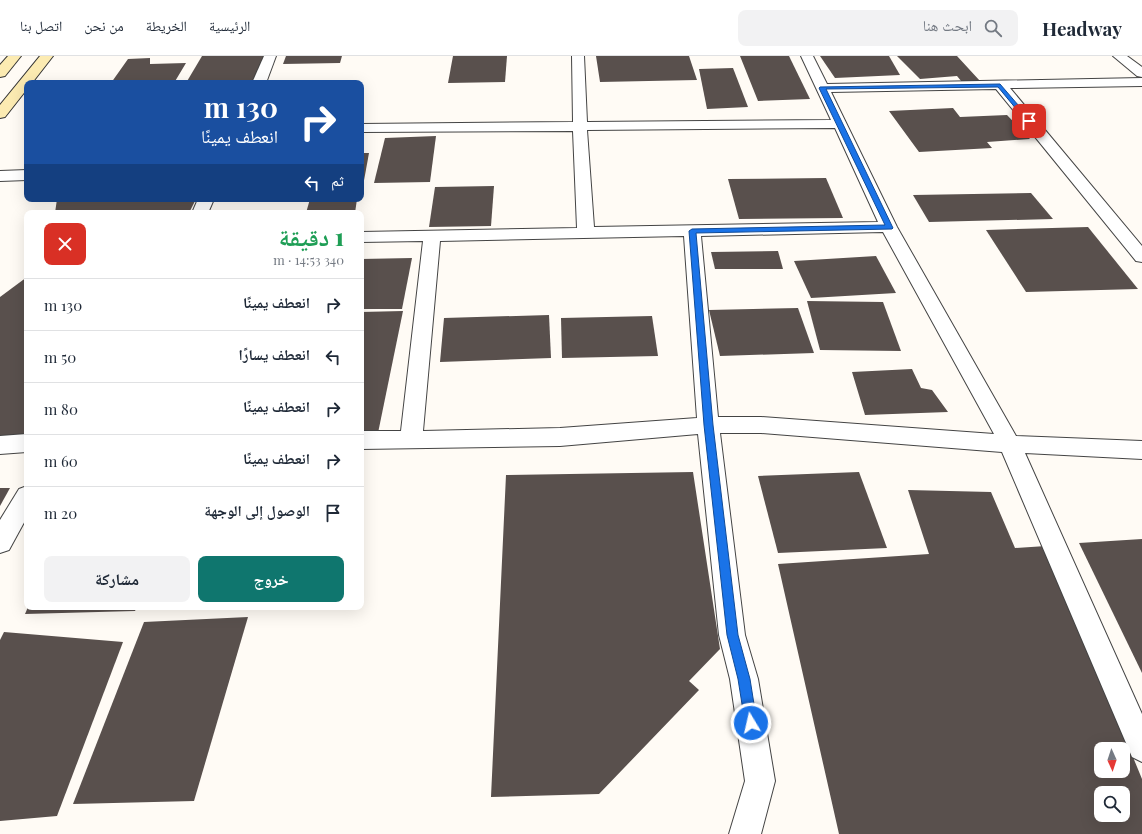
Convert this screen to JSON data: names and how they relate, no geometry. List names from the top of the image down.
{
  "north": "bottom",
  "page": {
    "header": "Headway",
    "search": "ابحث هنا",
    "nav": [
      "الرئيسية",
      "الخريطة",
      "من نحن",
      "اتصل بنا"
    ],
    "turn": ["130 m", "انعطف يمينًا"],
    "then": "ثم",
    "heading": ["1 دقيقة", "340 m · 14:53"],
    "list": [
      {
        "name": "انعطف يمينًا",
        "value": "130 m"
      },
      {
        "name": "انعطف يسارًا",
        "value": "50 m"
      },
      {
        "name": "انعطف يمينًا",
        "value": "80 m"
      },
      {
        "name": "انعطف يمينًا",
        "value": "60 m"
      },
      {
        "name": "الوصول إلى الوجهة",
        "value": "20 m"
      }
    ],
    "buttons": ["خروج", "مشاركة"]
  }
}
